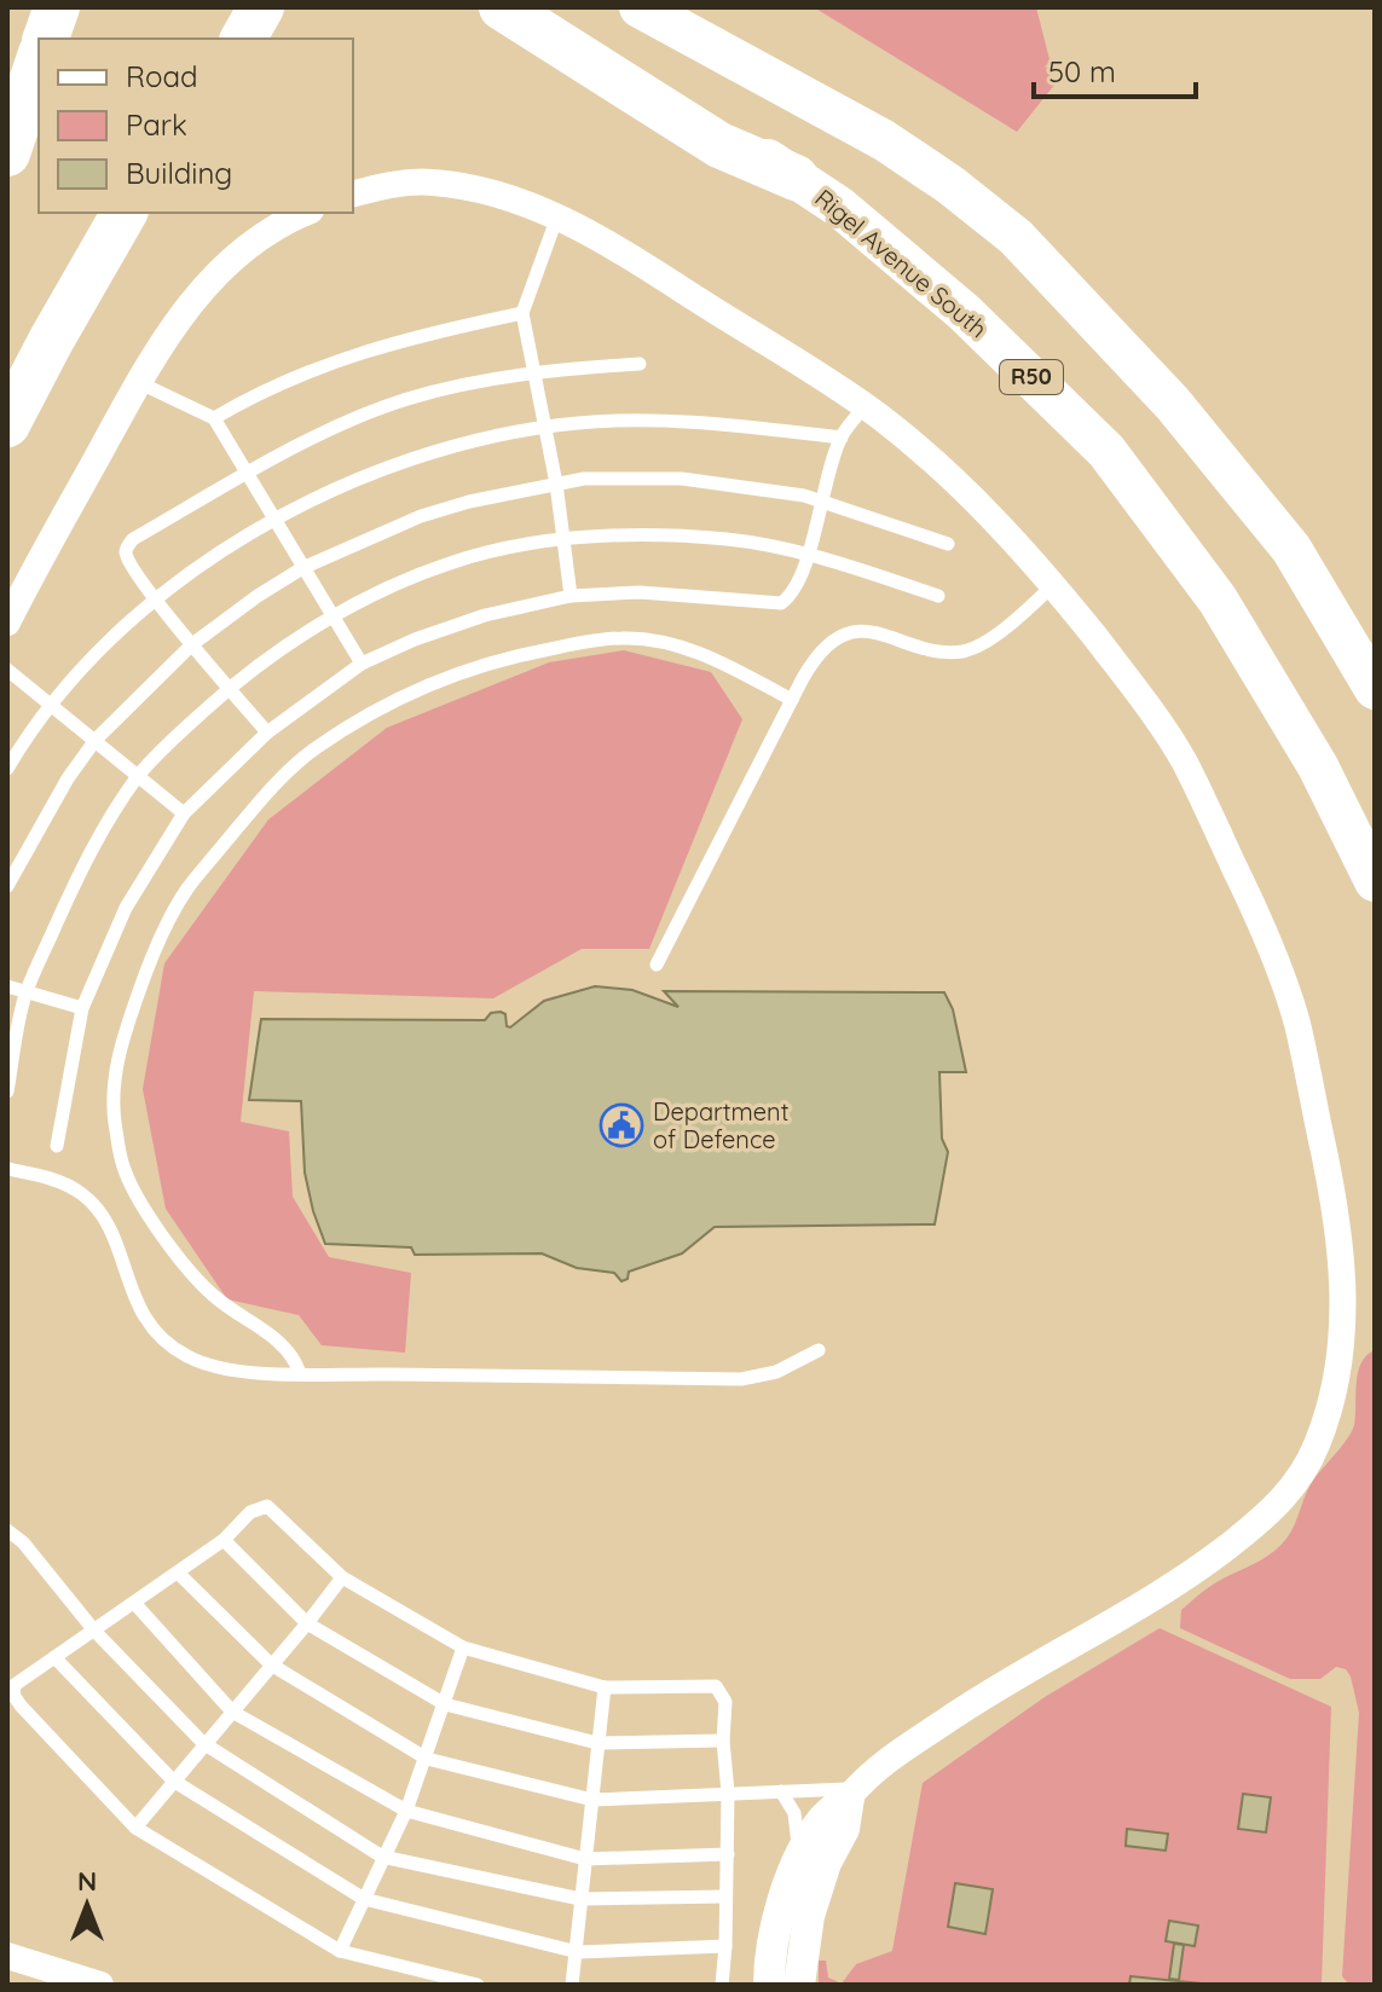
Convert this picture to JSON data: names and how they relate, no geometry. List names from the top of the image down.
{
  "streets": {
    "main road": ["Rigel Avenue South", "R50"]
  },
  "places": {
    "public building": ["Department of Defence"]
  },
  "legend": ["Road", "Park", "Building"],
  "scale_bar": "50 m",
  "north": "top"
}
